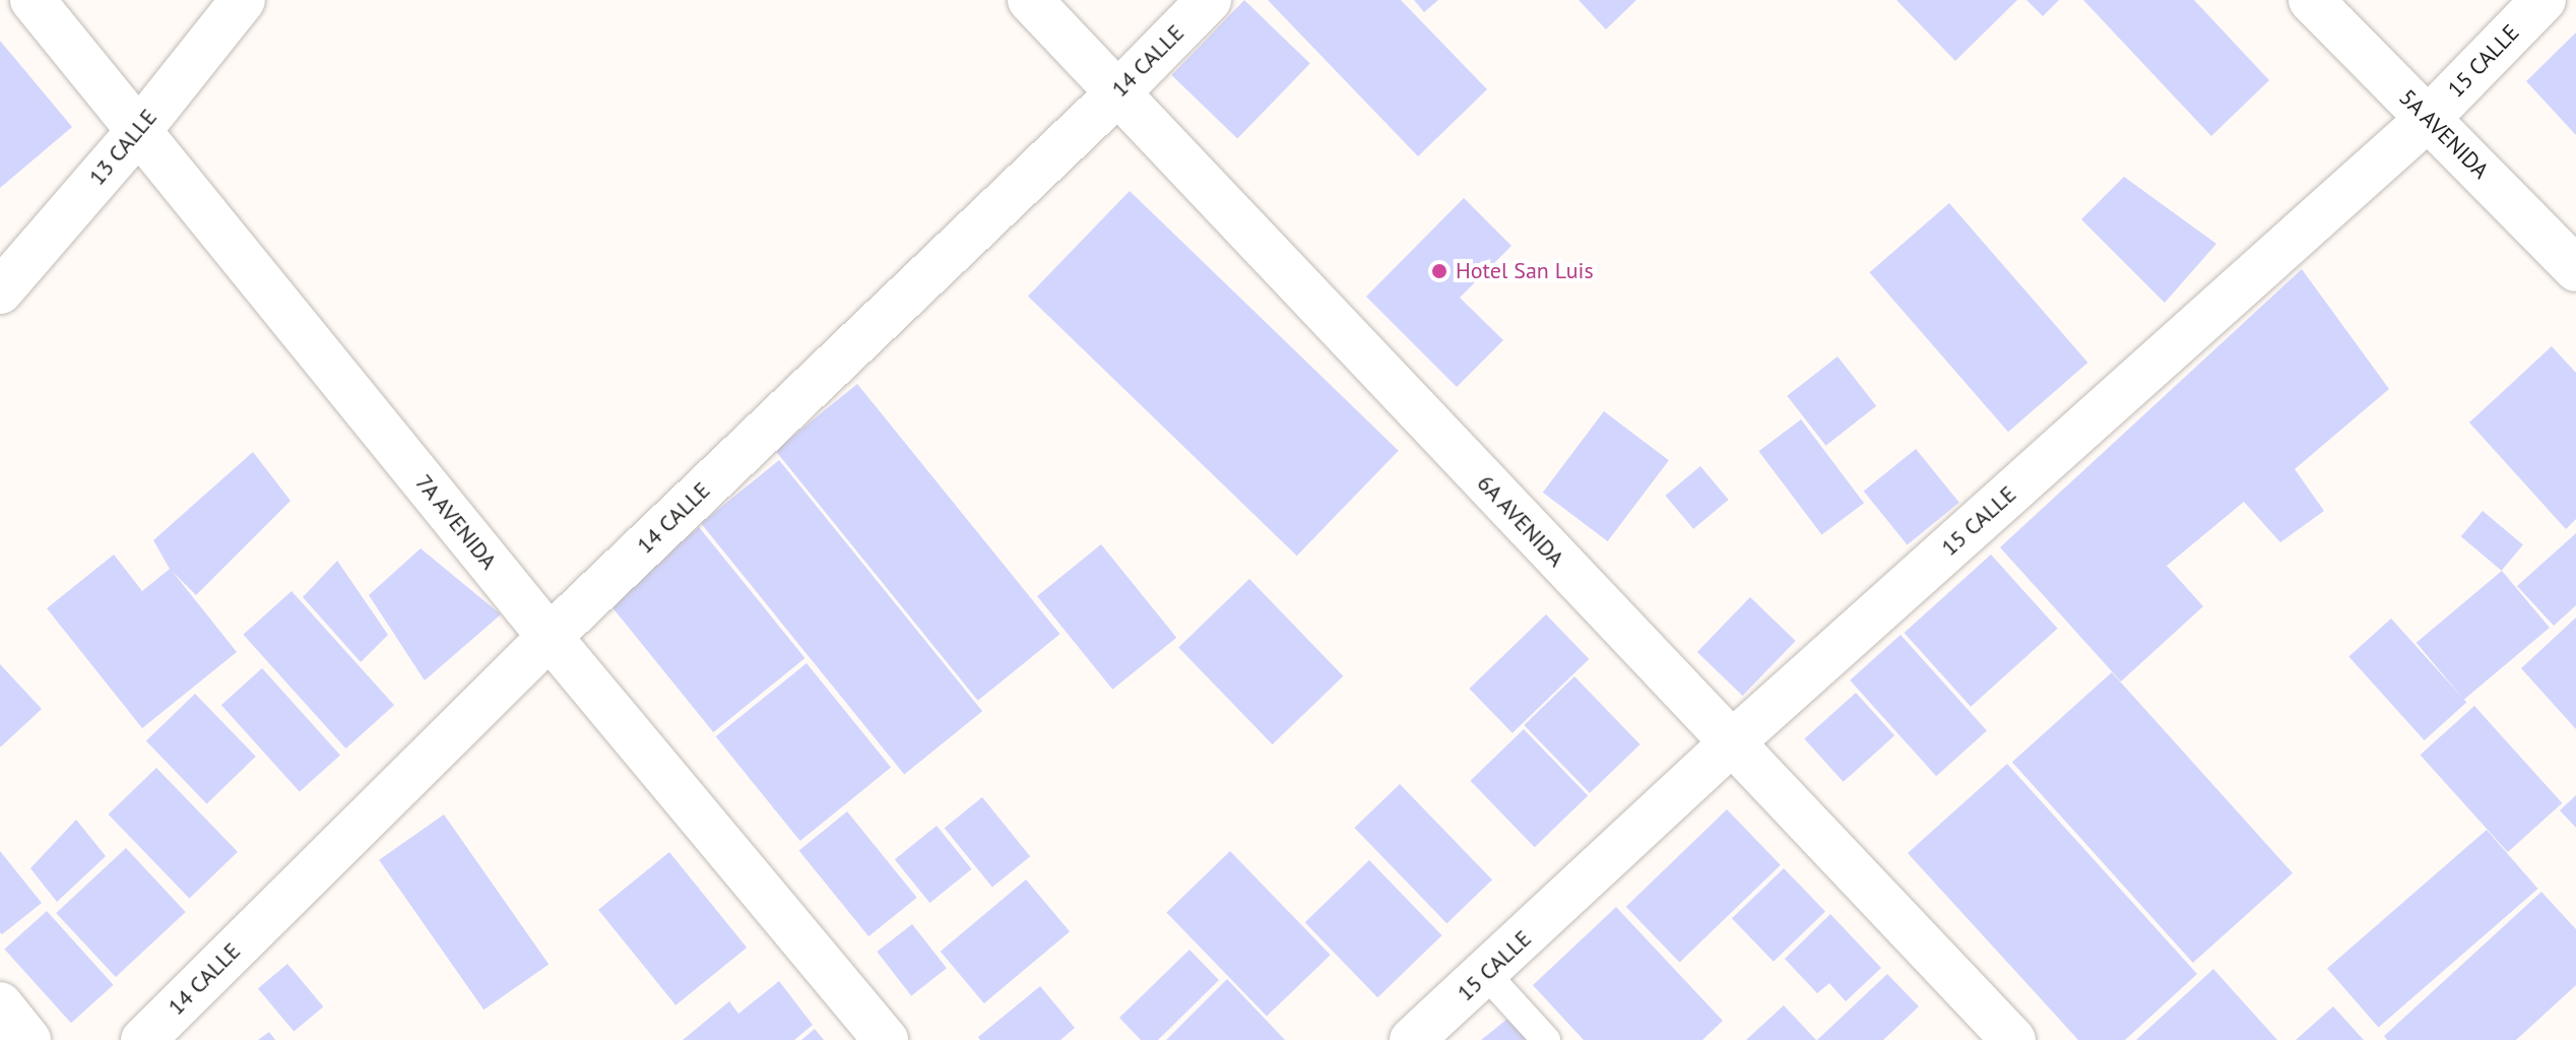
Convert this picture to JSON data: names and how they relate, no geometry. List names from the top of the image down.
{
  "streets": {
    "street": [
      "14 CALLE",
      "15 CALLE",
      "5A AVENIDA",
      "13 CALLE",
      "6A AVENIDA",
      "7A AVENIDA"
    ]
  },
  "crossings": [
    ["14 CALLE", "6A AVENIDA"],
    ["14 CALLE", "7A AVENIDA"],
    ["15 CALLE", "5A AVENIDA"],
    ["15 CALLE", "6A AVENIDA"],
    ["13 CALLE", "7A AVENIDA"]
  ],
  "places": ["Hotel San Luis"]
}
